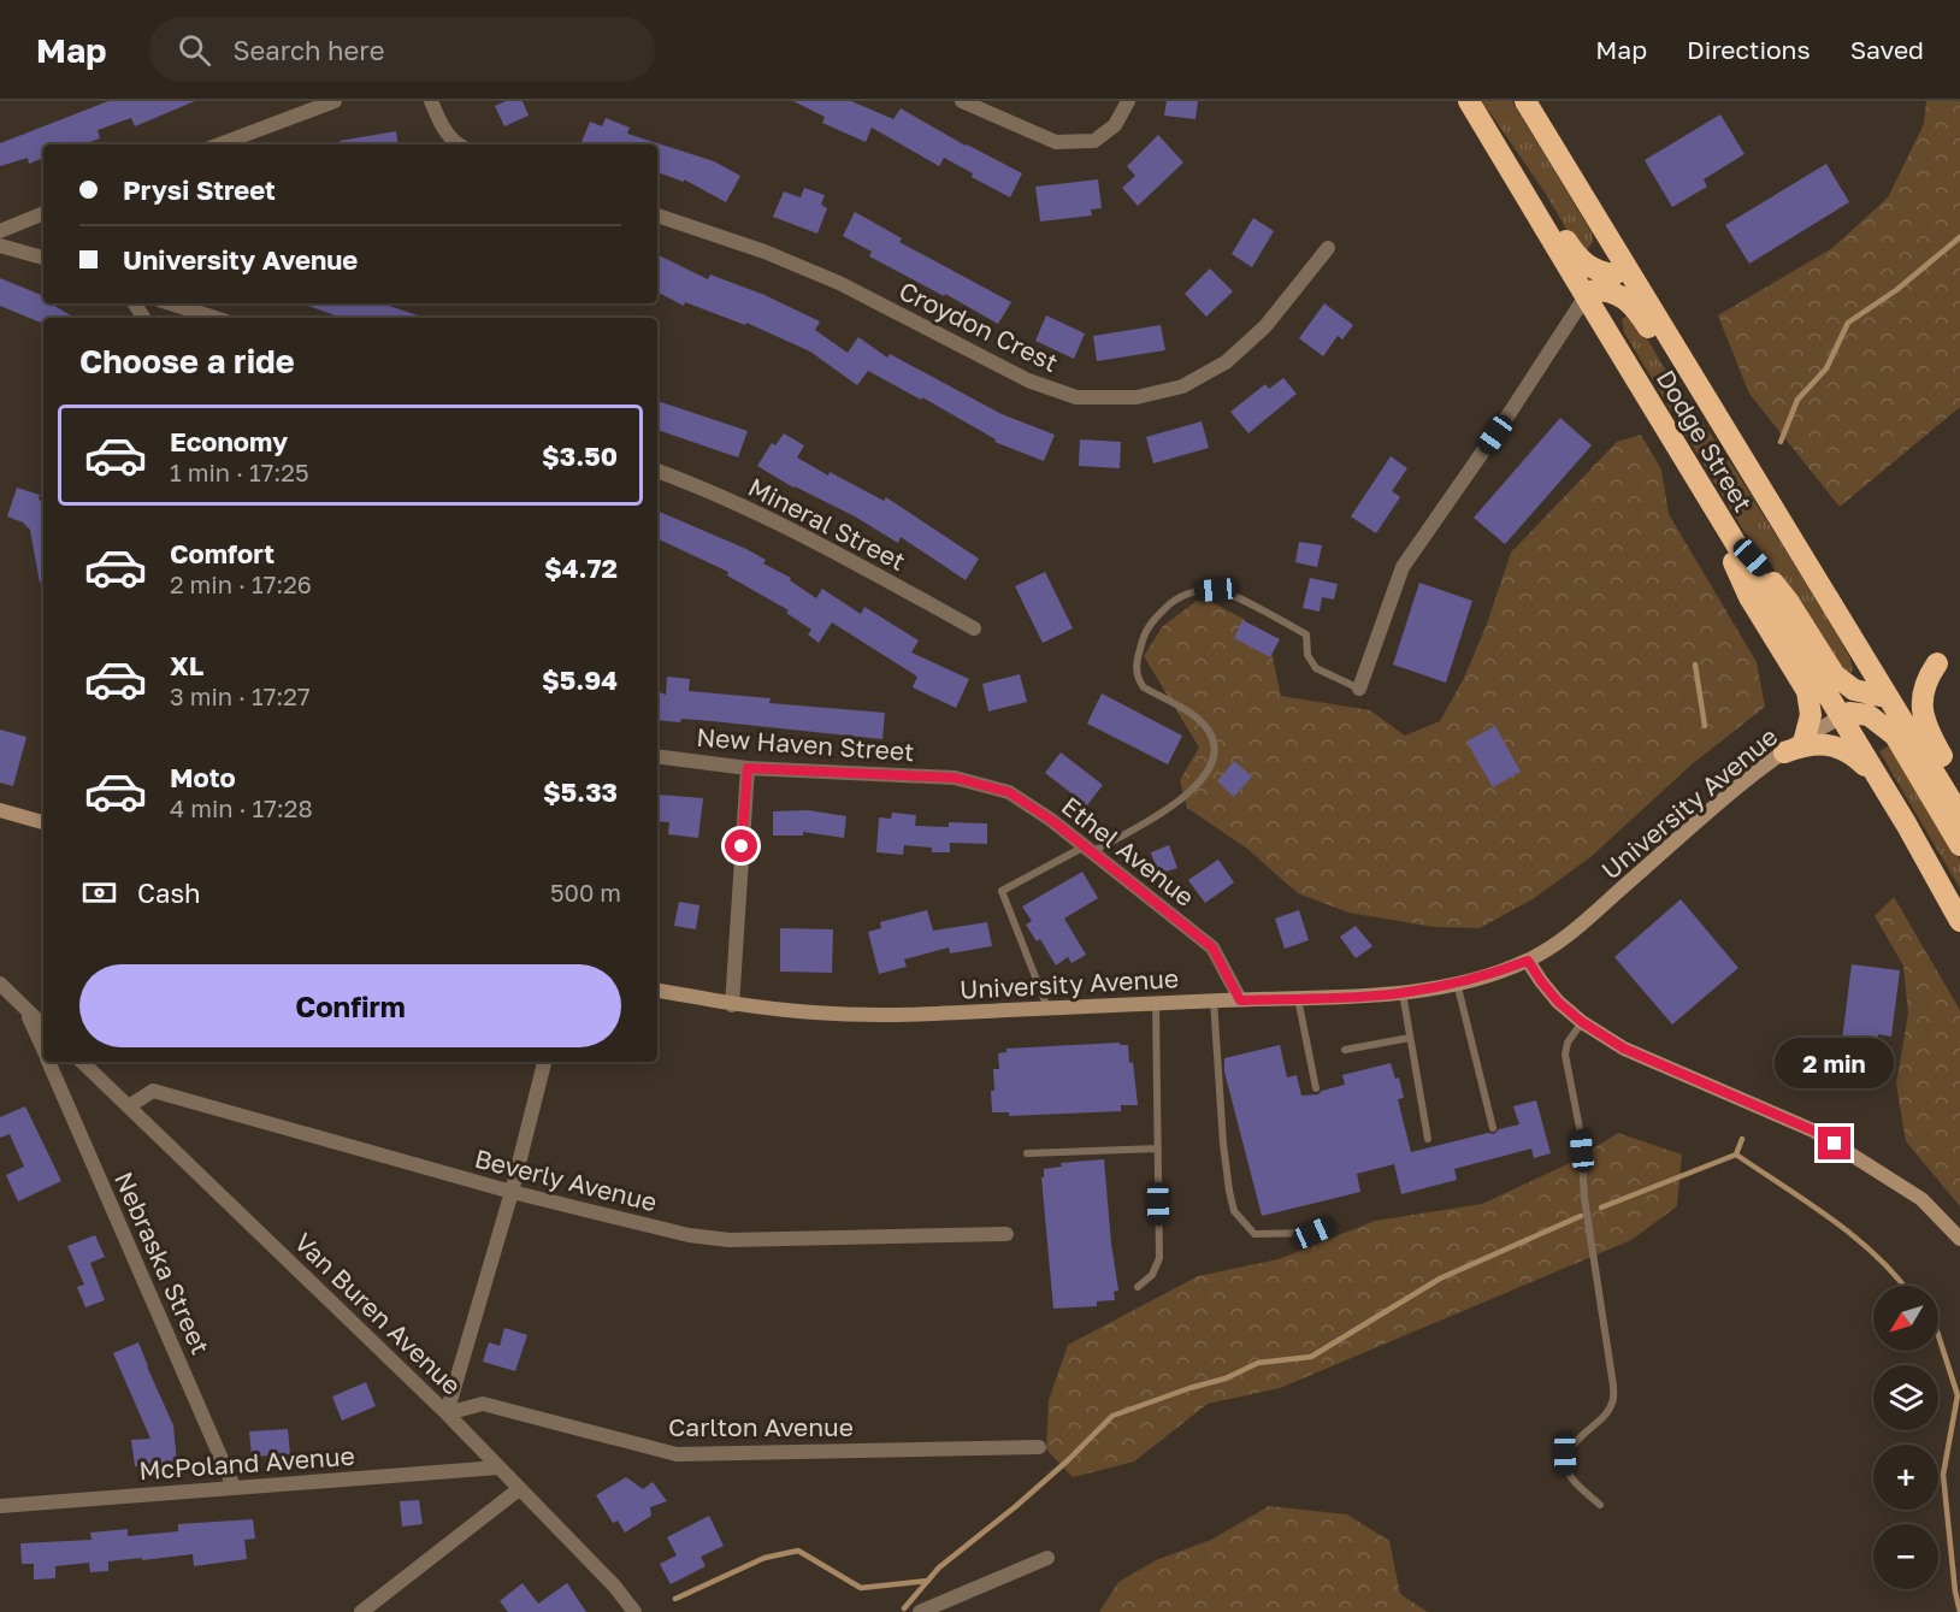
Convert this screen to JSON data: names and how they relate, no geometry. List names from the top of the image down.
{
  "streets": {
    "highway": ["Dodge Street"],
    "main road": ["University Avenue"],
    "street": [
      "Croydon Crest",
      "Mineral Street",
      "New Haven Street",
      "Ethel Avenue",
      "Beverly Avenue",
      "Nebraska Street",
      "Van Buren Avenue",
      "Carlton Avenue",
      "McPoland Avenue"
    ]
  },
  "crossings": [
    ["Dodge Street", "University Avenue"],
    ["New Haven Street", "Ethel Avenue"],
    ["University Avenue", "Ethel Avenue"],
    ["Beverly Avenue", "Van Buren Avenue"],
    ["Nebraska Street", "McPoland Avenue"],
    ["Van Buren Avenue", "Carlton Avenue"],
    ["Van Buren Avenue", "McPoland Avenue"]
  ],
  "north": "bottom left",
  "page": {
    "header": "Map",
    "search": "Search here",
    "nav": ["Map", "Directions", "Saved"],
    "banner": ["Prysi Street", "University Avenue"],
    "heading": "Choose a ride",
    "list": [
      {
        "name": "Economy",
        "note": "1 min · 17:25",
        "value": "$3.50"
      },
      {
        "name": "Comfort",
        "note": "2 min · 17:26",
        "value": "$4.72"
      },
      {
        "name": "XL",
        "note": "3 min · 17:27",
        "value": "$5.94"
      },
      {
        "name": "Moto",
        "note": "4 min · 17:28",
        "value": "$5.33"
      }
    ],
    "pay": ["Cash", "500 m"],
    "buttons": "Confirm",
    "bubble": "2 min",
    "map_buttons": ["+", "−"]
  }
}
